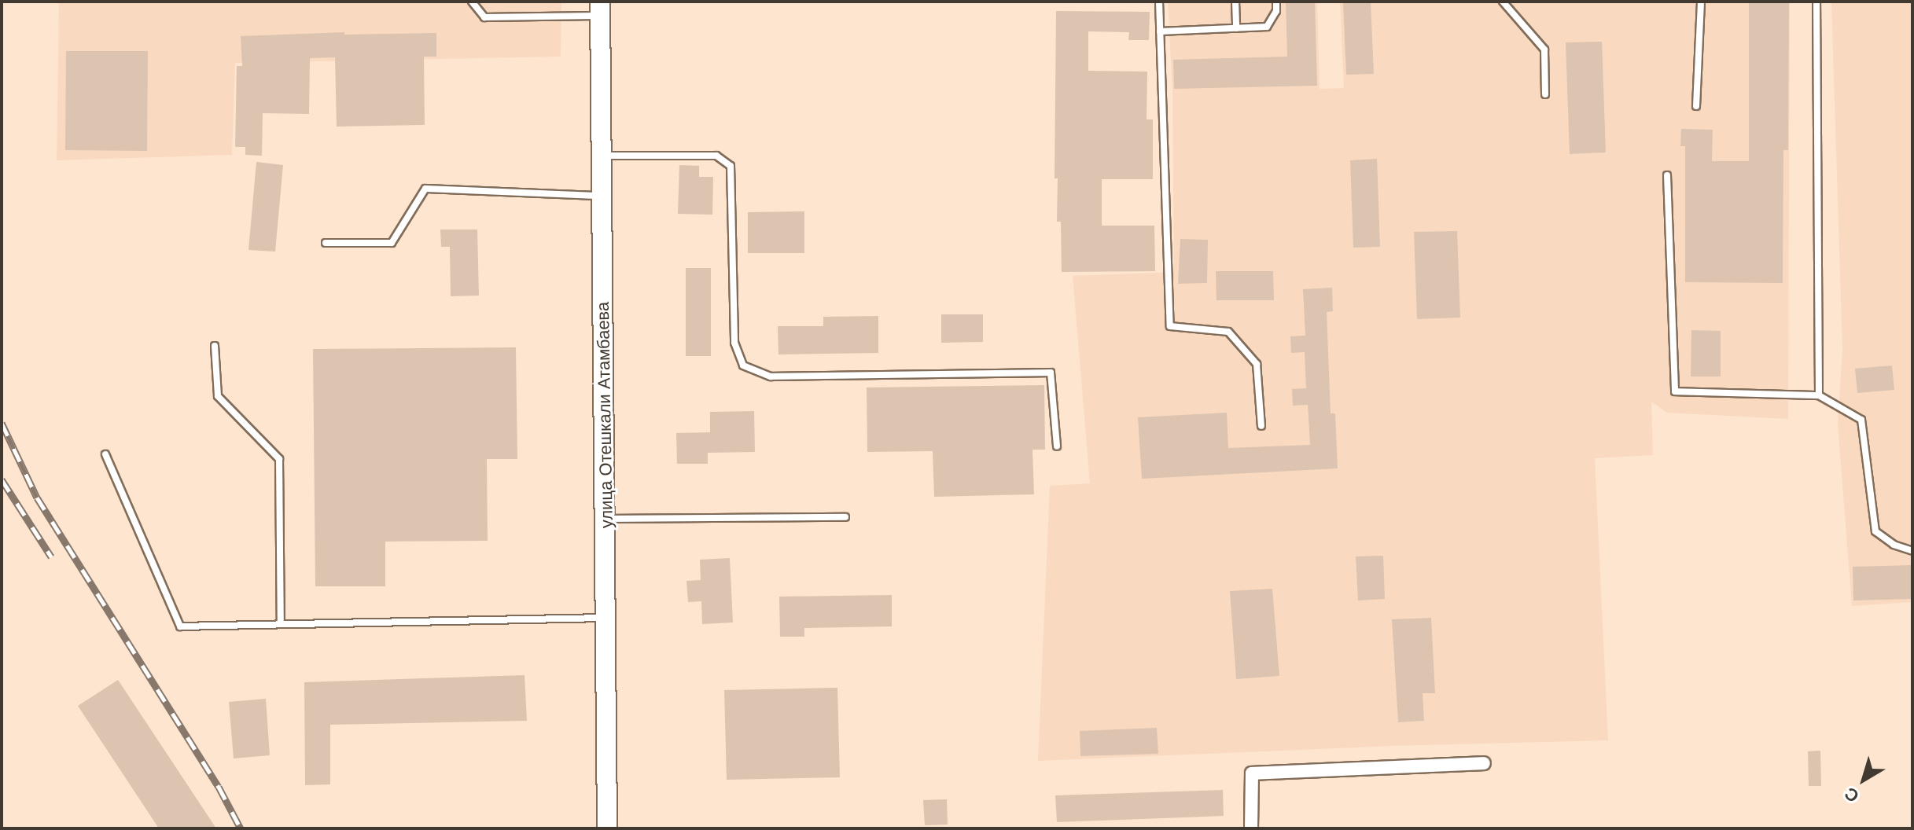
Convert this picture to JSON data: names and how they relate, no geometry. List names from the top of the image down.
{
  "streets": {
    "street": ["улица Отешкали Атамбаева"]
  },
  "north": "bottom left"
}
